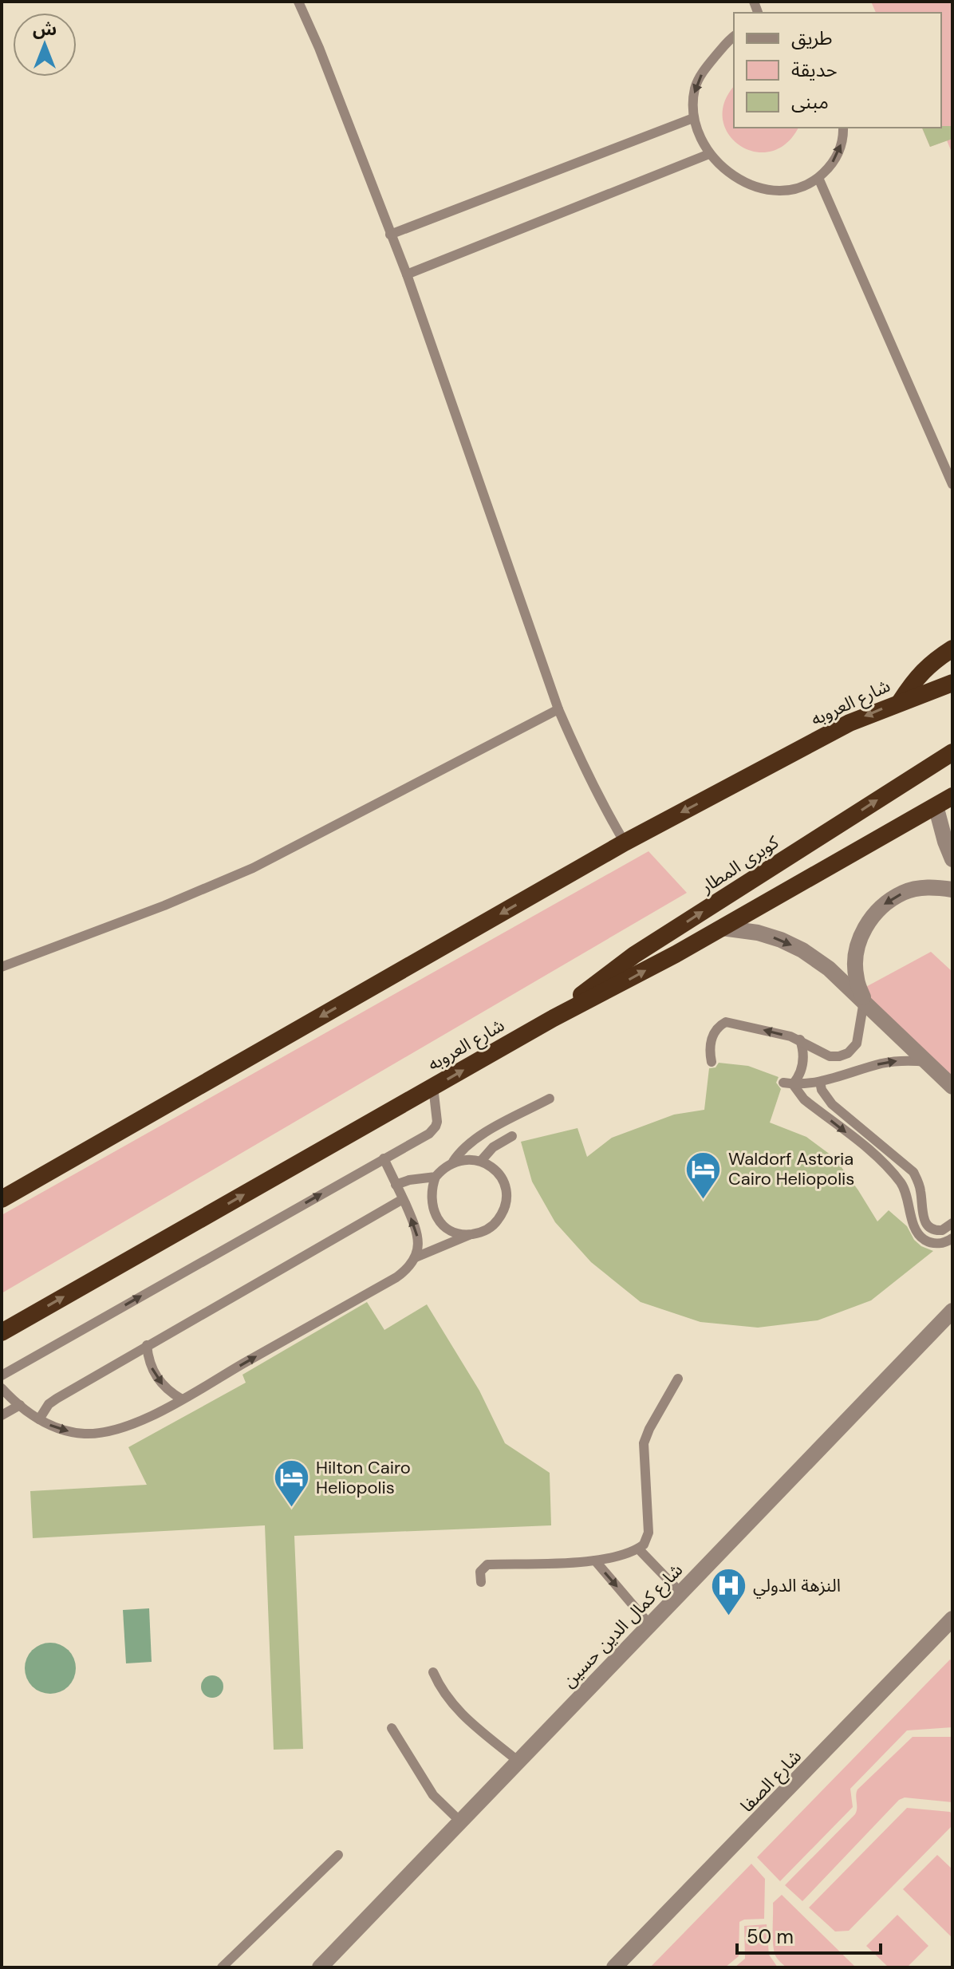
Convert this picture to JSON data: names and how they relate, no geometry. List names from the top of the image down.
{
  "streets": {
    "highway": ["شارع العروبه", "كوبرى المطار"],
    "street": ["شارع كمال الدين حسين", "شارع الصفا"]
  },
  "crossings": [
    ["شارع العروبه", "كوبرى المطار"]
  ],
  "one_way": ["كوبرى المطار"],
  "places": {
    "hotel": ["Waldorf Astoria Cairo Heliopolis", "Hilton Cairo Heliopolis"],
    "hospital": ["النزهة الدولي"]
  },
  "legend": ["طريق", "حديقة", "مبنى"],
  "scale_bar": "50 m",
  "north": "top"
}
